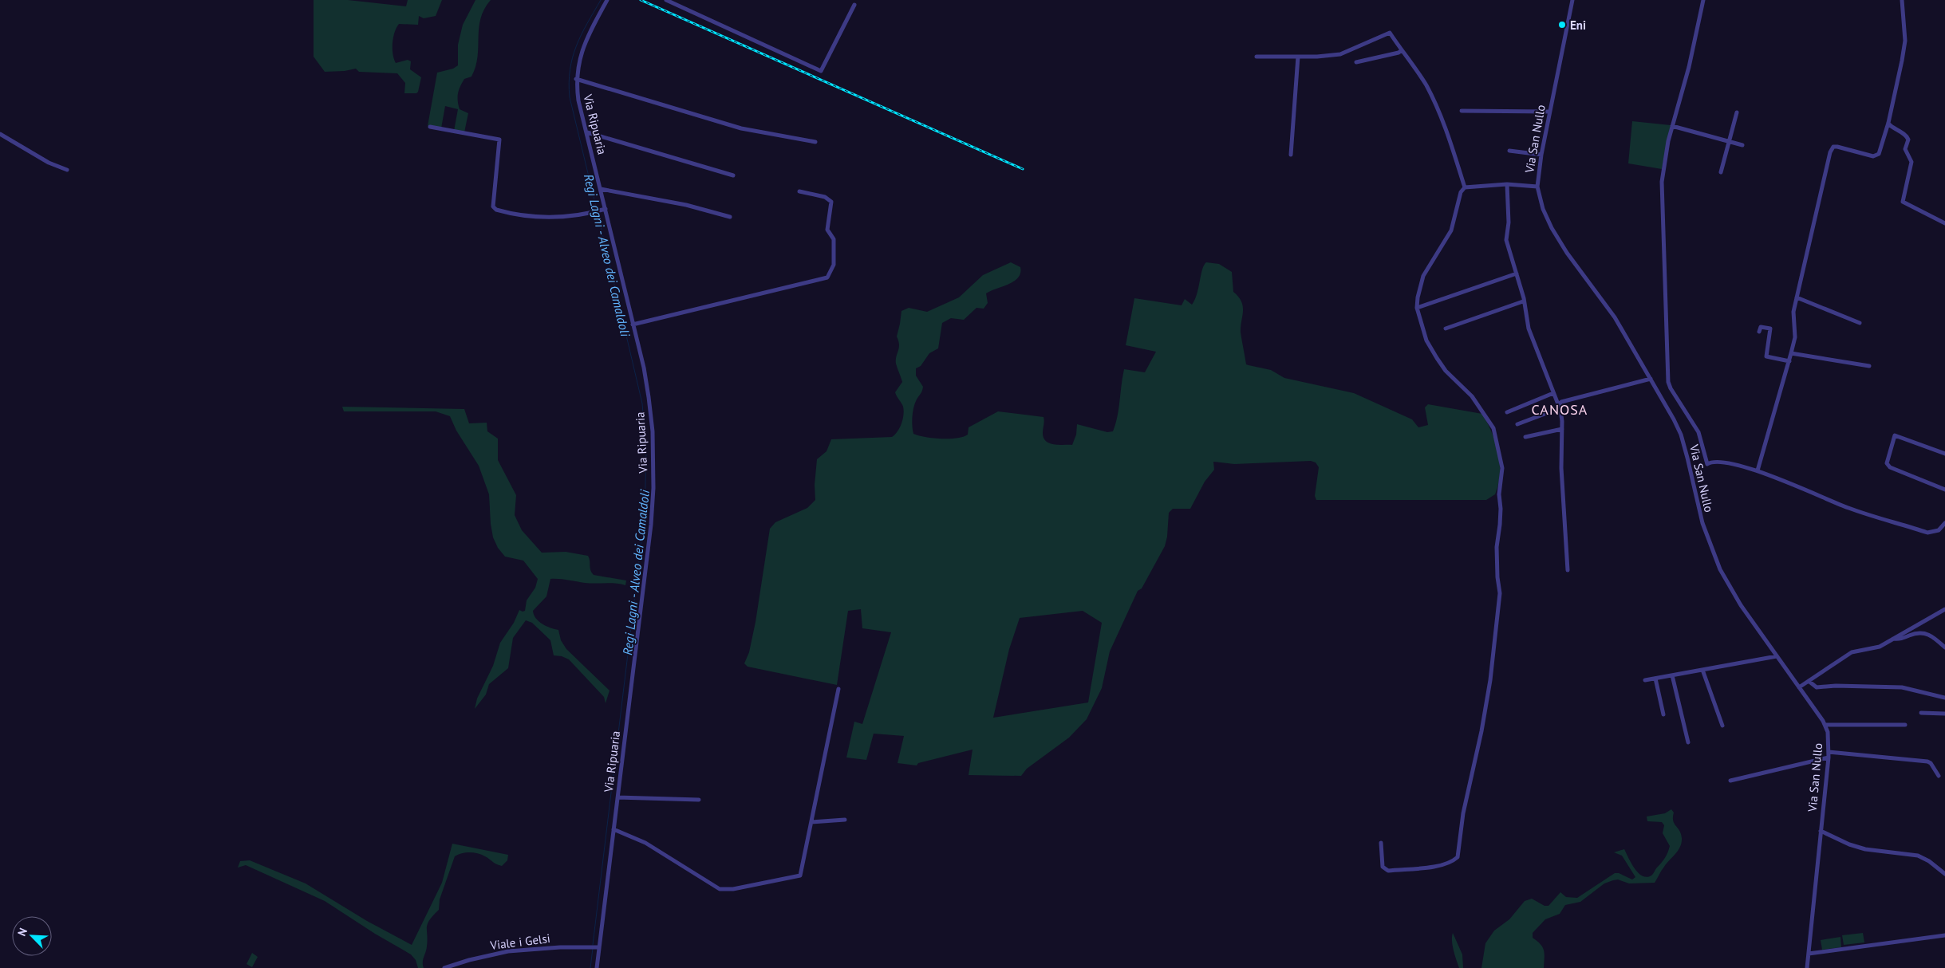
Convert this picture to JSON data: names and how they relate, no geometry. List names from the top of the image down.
{
  "streets": {
    "street": ["Via Ripuaria", "Via San Nullo", "Viale i Gelsi"]
  },
  "crossings": [
    ["Via Ripuaria", "Viale i Gelsi"]
  ],
  "districts": ["CANOSA"],
  "water": ["Regi Lagni - Alveo dei Camaldoli"],
  "places": ["Eni"],
  "north": "top left"
}
